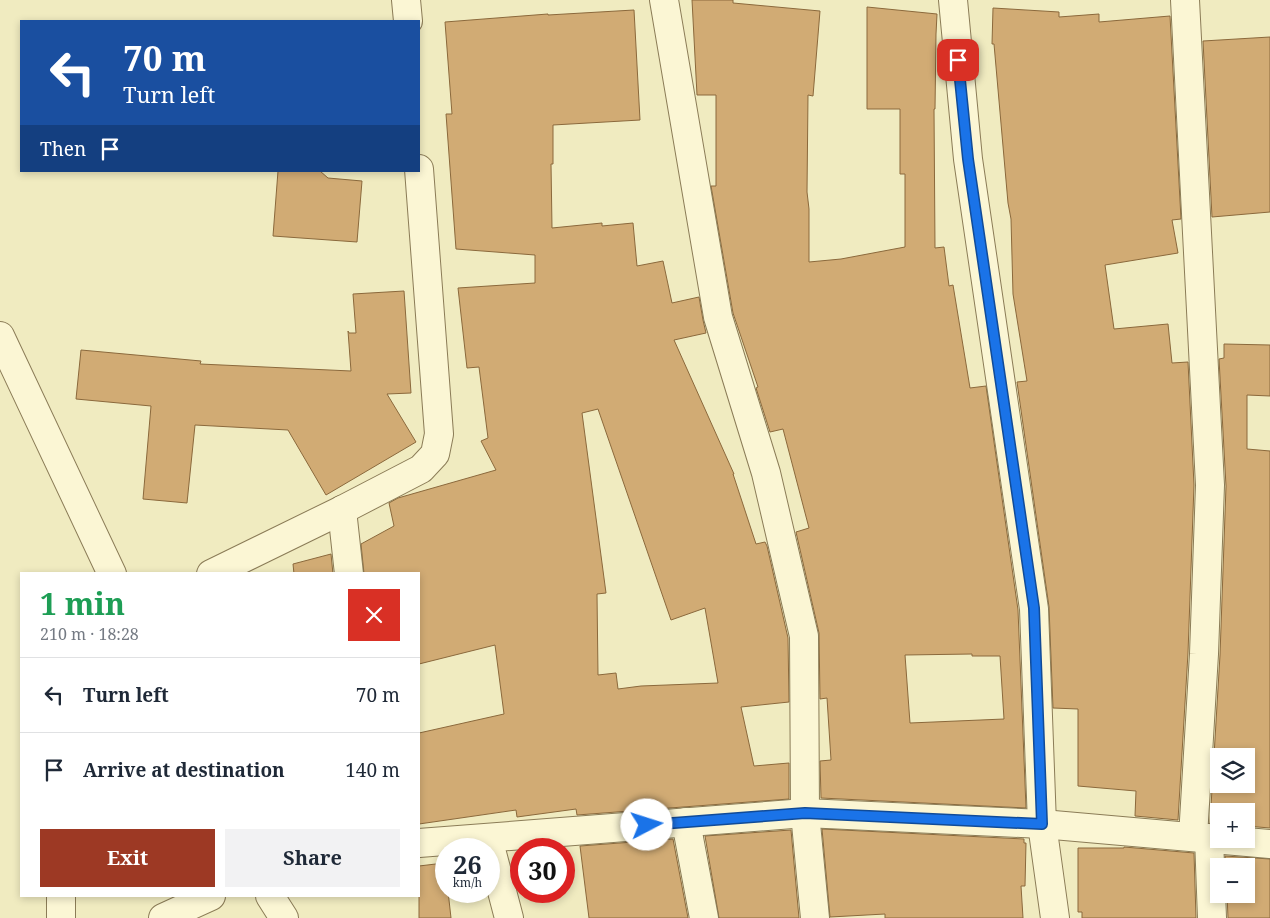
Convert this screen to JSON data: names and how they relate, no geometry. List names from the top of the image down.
{
  "page": {
    "turn": ["70 m", "Turn left"],
    "then": "Then",
    "heading": ["1 min", "210 m · 18:28"],
    "list": [
      {
        "name": "Turn left",
        "value": "70 m"
      },
      {
        "name": "Arrive at destination",
        "value": "140 m"
      }
    ],
    "map_buttons": ["+", "−"],
    "buttons": ["Exit", "Share"],
    "speed": "26 km/h",
    "limit": "30"
  }
}
